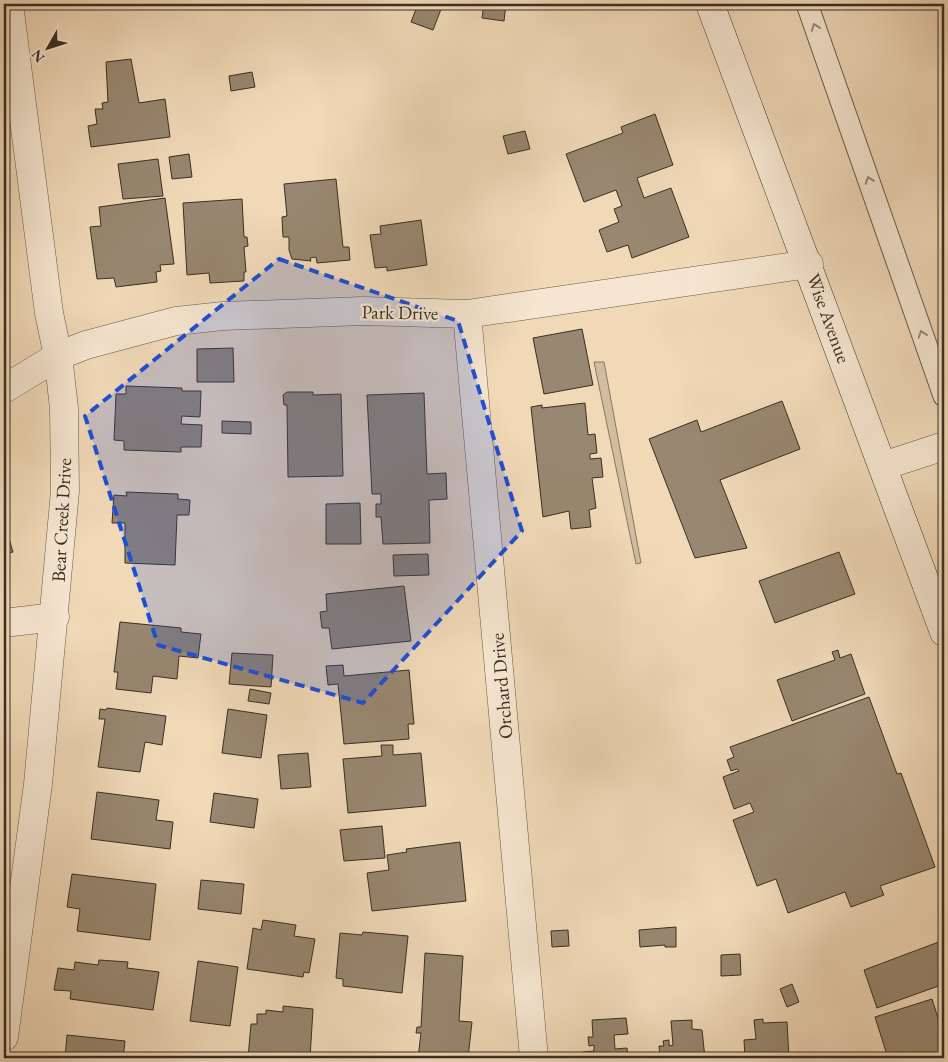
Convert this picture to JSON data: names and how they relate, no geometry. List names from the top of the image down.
{
  "streets": {
    "street": [
      "Park Drive",
      "Wise Avenue",
      "Bear Creek Drive",
      "Orchard Drive"
    ]
  },
  "crossings": [
    ["Park Drive", "Wise Avenue"],
    ["Park Drive", "Bear Creek Drive"],
    ["Park Drive", "Orchard Drive"]
  ],
  "north": "bottom left"
}
